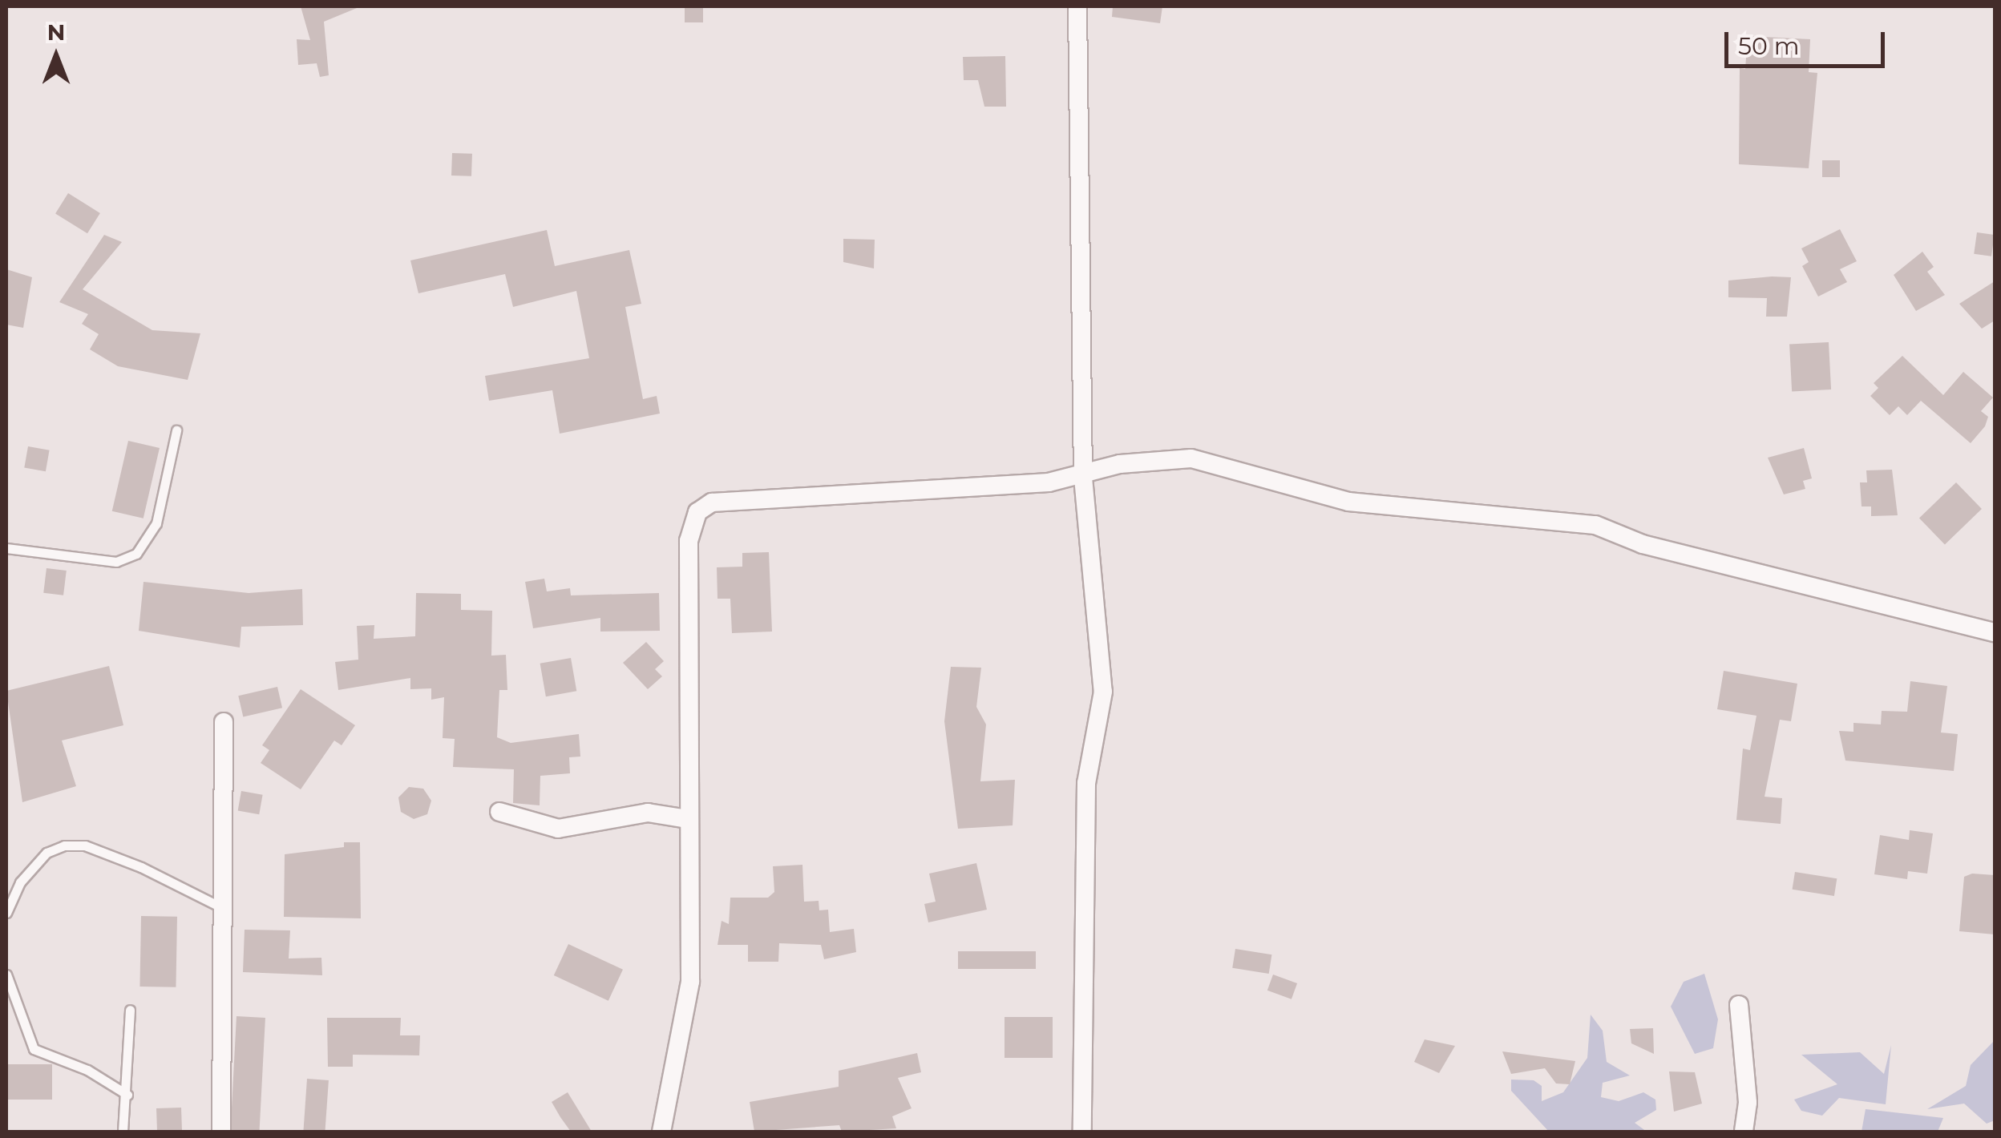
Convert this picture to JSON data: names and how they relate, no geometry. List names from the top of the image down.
{
  "scale_bar": "50 m",
  "north": "top"
}
